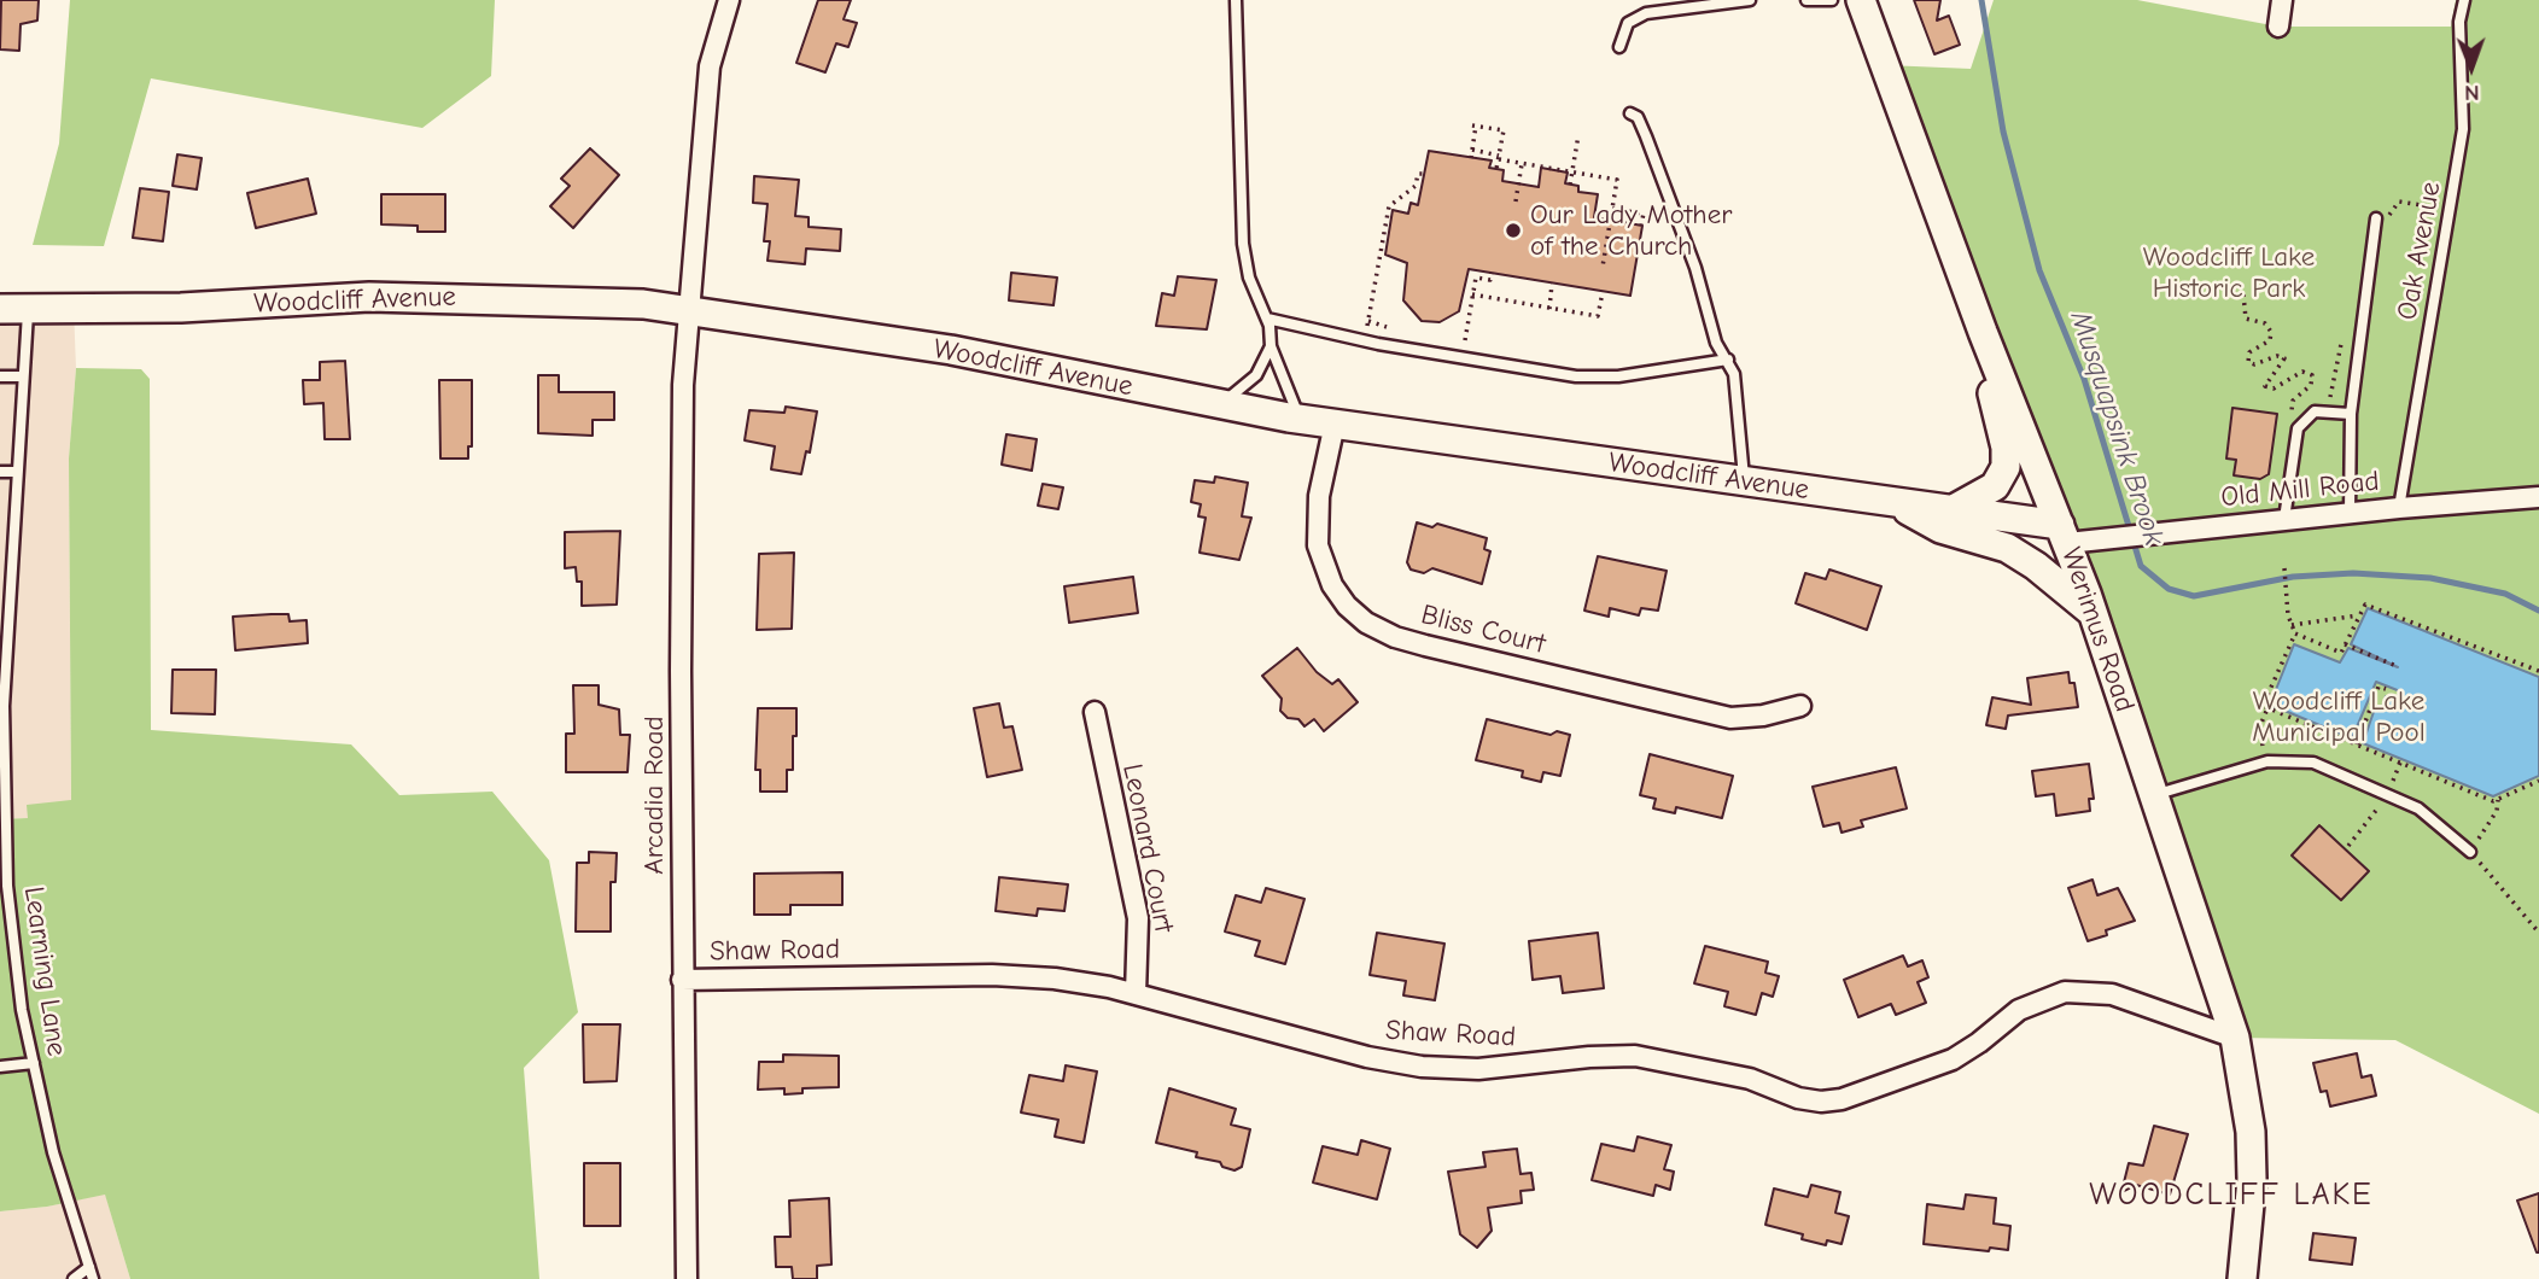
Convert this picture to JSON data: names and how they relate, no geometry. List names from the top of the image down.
{
  "streets": {
    "main road": ["Woodcliff Avenue", "Werimus Road"],
    "street": [
      "Old Mill Road",
      "Bliss Court",
      "Arcadia Road",
      "Leonard Court",
      "Shaw Road"
    ],
    "lane": ["Oak Avenue", "Learning Lane"]
  },
  "crossings": [
    ["Oak Avenue", "Old Mill Road"],
    ["Woodcliff Avenue", "Old Mill Road"],
    ["Woodcliff Avenue", "Bliss Court"],
    ["Woodcliff Avenue", "Werimus Road"],
    ["Woodcliff Avenue", "Arcadia Road"],
    ["Woodcliff Avenue", "Learning Lane"],
    ["Old Mill Road", "Werimus Road"],
    ["Werimus Road", "Shaw Road"],
    ["Arcadia Road", "Shaw Road"],
    ["Leonard Court", "Shaw Road"]
  ],
  "districts": ["WOODCLIFF LAKE"],
  "water": ["Musquapsink Brook"],
  "parks": ["Woodcliff Lake Historic Park", "Woodcliff Lake Municipal Pool"],
  "places": ["Our Lady Mother of the Church"],
  "north": "bottom"
}
